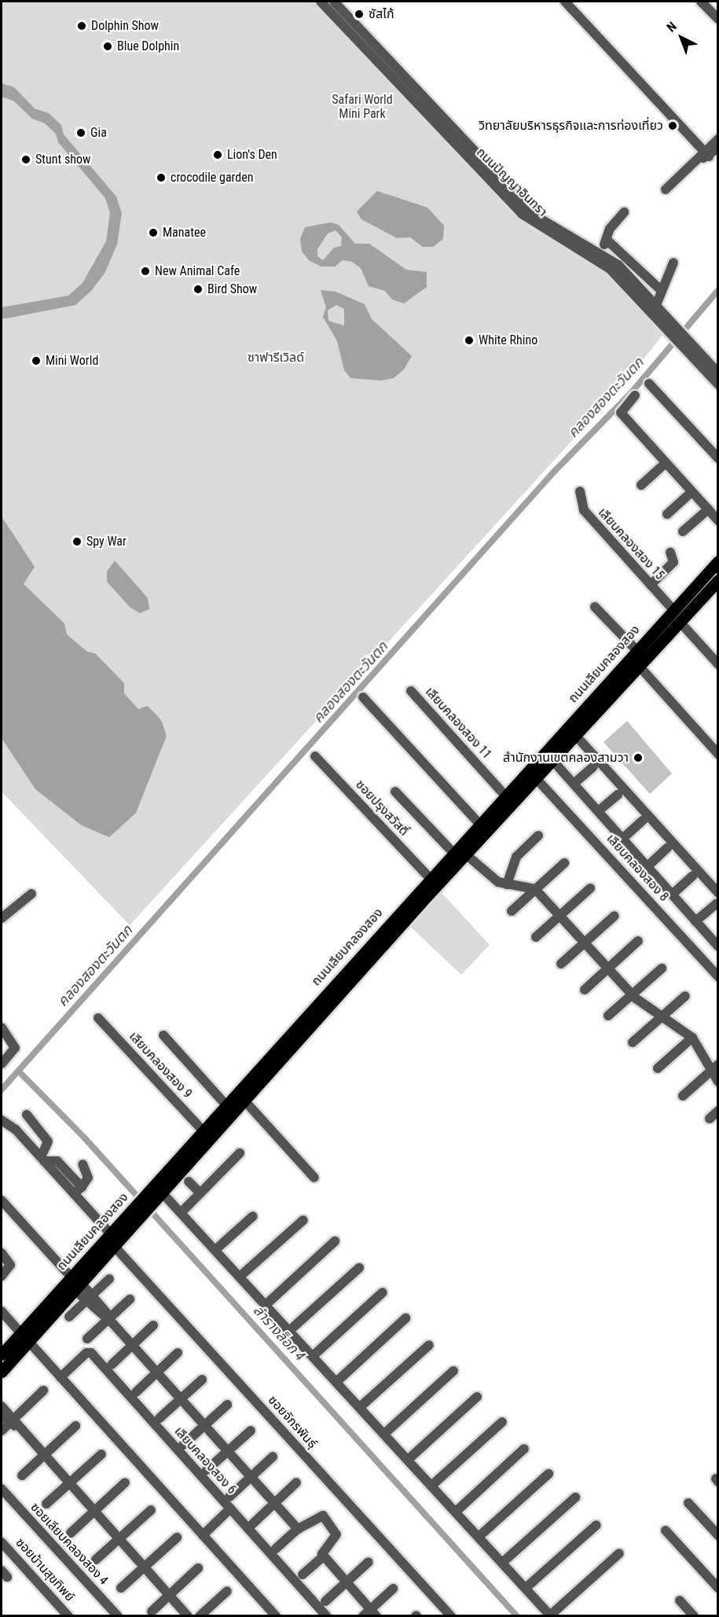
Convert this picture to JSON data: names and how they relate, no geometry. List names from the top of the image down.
{
  "streets": {
    "main road": ["ถนนเลียบคลองสอง"],
    "street": [
      "ถนนปัญญาอินทรา",
      "เลียบคลองสอง 15",
      "เลียบคลองสอง 11",
      "ซอยปรุงสวัสดิ์",
      "เลียบคลองสอง 8",
      "เลียบคลองสอง 9",
      "ซอยจักรพันธุ์",
      "เลียบคลองสอง 6",
      "ซอยเลียบคลองสอง 4",
      "ซอยบ้านสุขทิพย์"
    ]
  },
  "crossings": [
    ["เลียบคลองสอง 15", "ถนนเลียบคลองสอง"],
    ["ถนนเลียบคลองสอง", "เลียบคลองสอง 11"],
    ["ถนนเลียบคลองสอง", "ซอยปรุงสวัสดิ์"],
    ["ถนนเลียบคลองสอง", "เลียบคลองสอง 8"],
    ["ถนนเลียบคลองสอง", "เลียบคลองสอง 9"],
    ["ถนนเลียบคลองสอง", "ซอยจักรพันธุ์"]
  ],
  "water": ["คลองสองตะวันตก", "ลำรางล็อก 4"],
  "parks": ["Safari World Mini Park", "ซาฟารีเวิลด์"],
  "places": [
    "ซัสไก้",
    "Dolphin Show",
    "Blue Dolphin",
    "วิทยาลัยบริหารธุรกิจและการท่องเที่ยว",
    "Gia",
    "Lion's Den",
    "Stunt show",
    "crocodile garden",
    "Manatee",
    "New Animal Cafe",
    "Bird Show",
    "White Rhino",
    "Mini World",
    "Spy War",
    "สำนักงานเขตคลองสามวา"
  ],
  "north": "top left"
}
